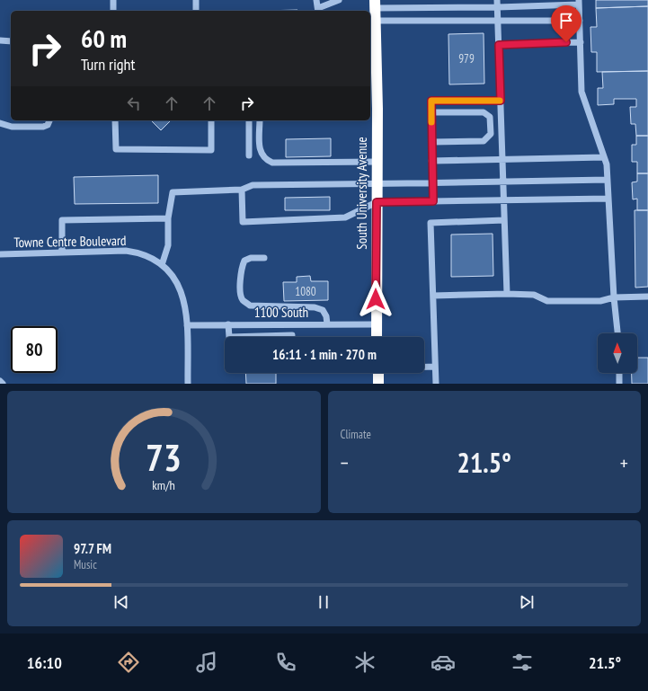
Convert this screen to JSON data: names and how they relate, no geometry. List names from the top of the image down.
{
  "streets": {
    "highway": ["South University Avenue"],
    "street": ["Towne Centre Boulevard", "1100 South"]
  },
  "crossings": [
    ["South University Avenue", "1100 South"],
    ["Towne Centre Boulevard", "1100 South"]
  ],
  "house_numbers": ["979", "1080"],
  "north": "top",
  "page": {
    "turn": ["60 m", "Turn right"],
    "limit": "80",
    "trip": "16:11 · 1 min · 270 m",
    "tile": "Climate",
    "heat": ["−", "21.5°", "+"],
    "song": ["97.7 FM", "Music"],
    "tabs": ["16:10", "21.5°"],
    "gauge": ["73", "km/h"]
  }
}
